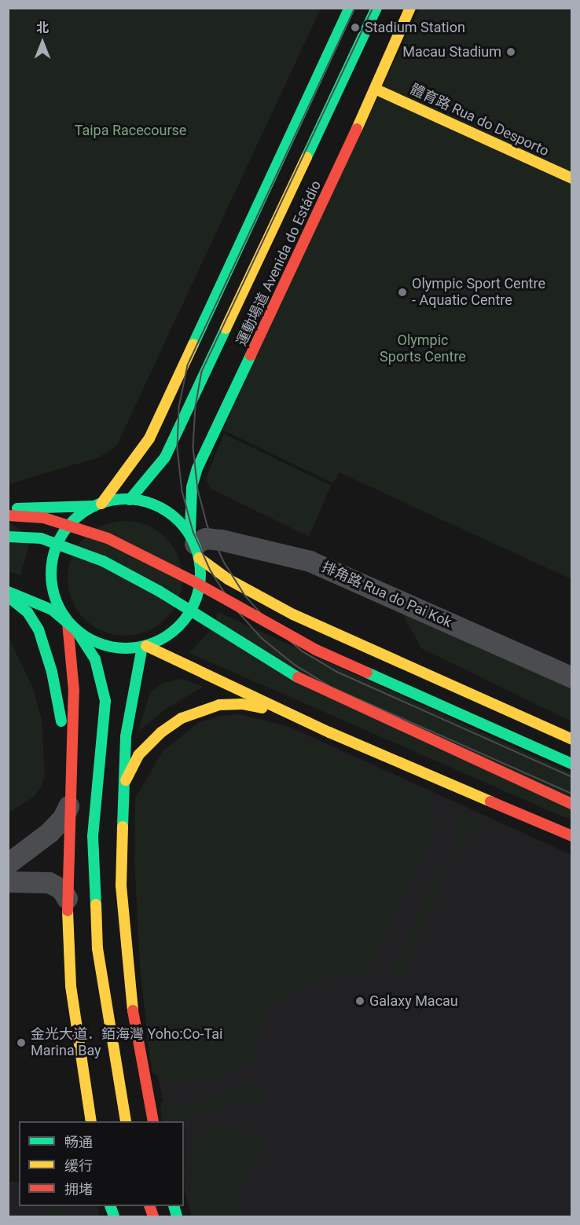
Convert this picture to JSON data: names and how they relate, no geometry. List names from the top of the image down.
{
  "streets": {
    "main road": ["體育路 Rua do Desporto", "運動場道 Avenida do Estádio"],
    "street": ["排角路 Rua do Pai Kok"]
  },
  "crossings": [
    ["體育路 Rua do Desporto", "運動場道 Avenida do Estádio"],
    ["運動場道 Avenida do Estádio", "排角路 Rua do Pai Kok"]
  ],
  "parks": ["Taipa Racecourse", "Olympic Sports Centre"],
  "places": [
    "Stadium Station",
    "Macau Stadium",
    "Olympic Sport Centre - Aquatic Centre",
    "Galaxy Macau",
    "金光大道．銆海灣 Yoho:Co-Tai Marina Bay"
  ],
  "legend": ["畅通", "缓行", "拥堵"],
  "north": "top"
}
